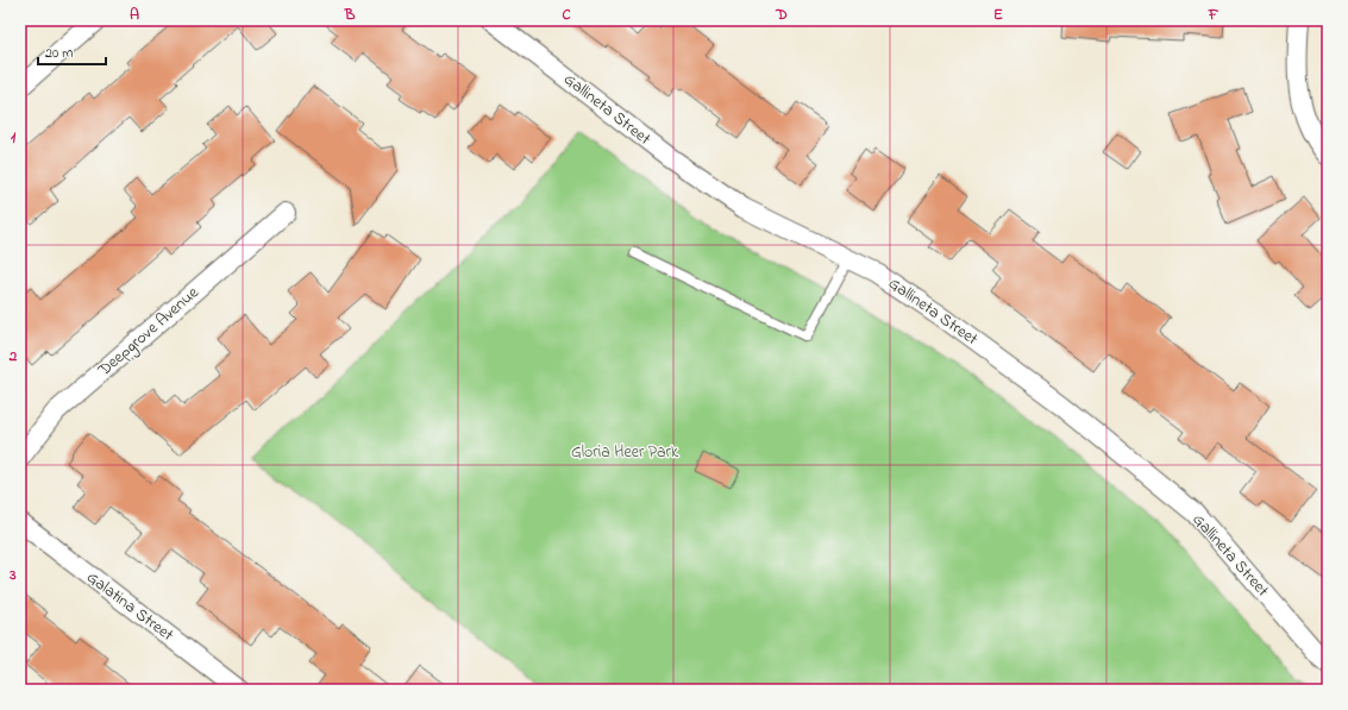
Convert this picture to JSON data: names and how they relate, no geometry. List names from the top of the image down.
{
  "streets": {
    "street": ["Gallineta Street", "Deepgrove Avenue", "Galatina Street"]
  },
  "parks": ["Gloria Heer Park"],
  "scale_bar": "20 m",
  "grid": {
    "columns": [
      "A",
      "B",
      "C",
      "D",
      "E",
      "F"
    ],
    "rows": ["1", "2", "3"]
  }
}
